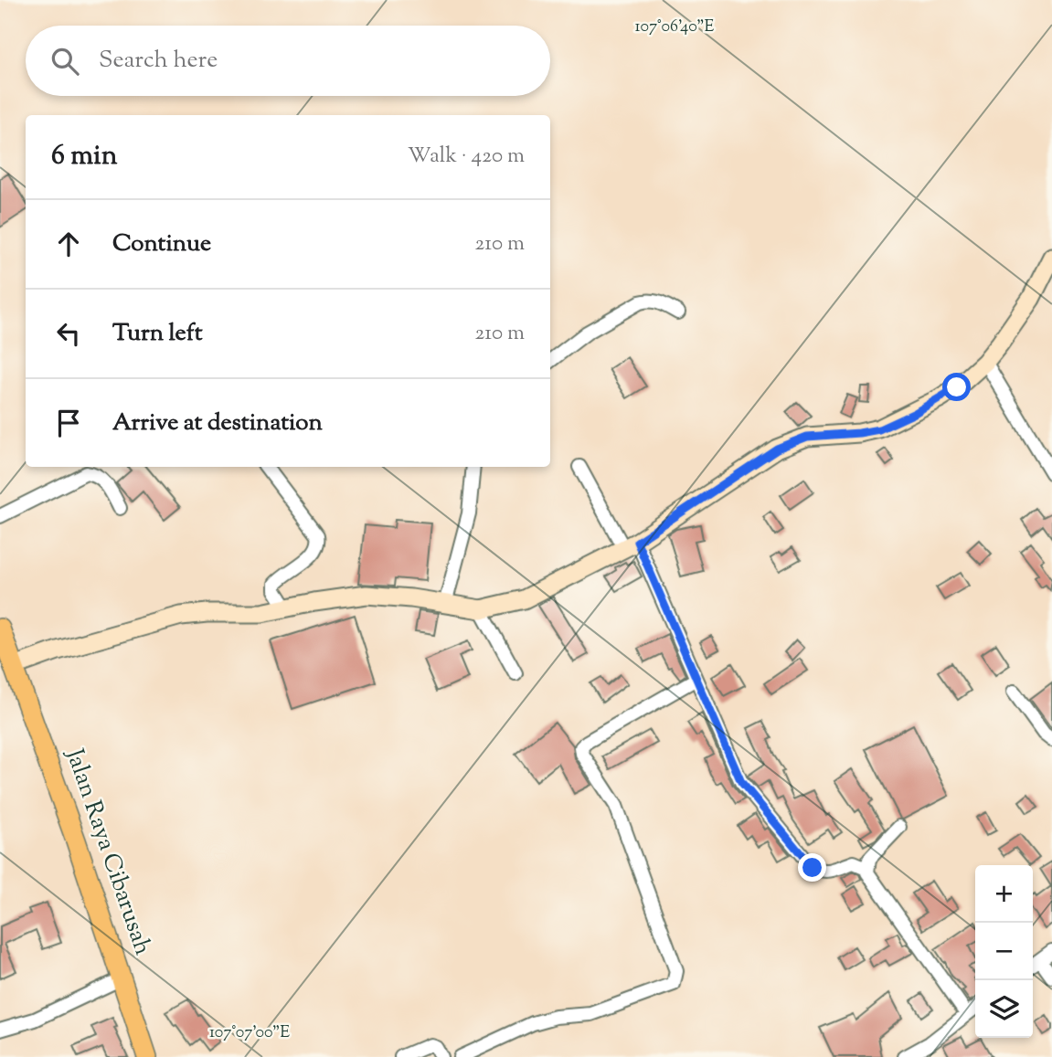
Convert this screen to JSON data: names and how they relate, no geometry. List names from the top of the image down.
{
  "streets": {
    "main road": ["Jalan Raya Cibarusah"]
  },
  "page": {
    "search": "Search here",
    "heading": ["6 min", "Walk · 420 m"],
    "list": [
      ["Continue", "210 m"],
      ["Turn left", "210 m"],
      "Arrive at destination"
    ],
    "map_buttons": ["+", "−"]
  },
  "coordinates": ["107°06'40\"E", "107°07'00\"E"]
}
